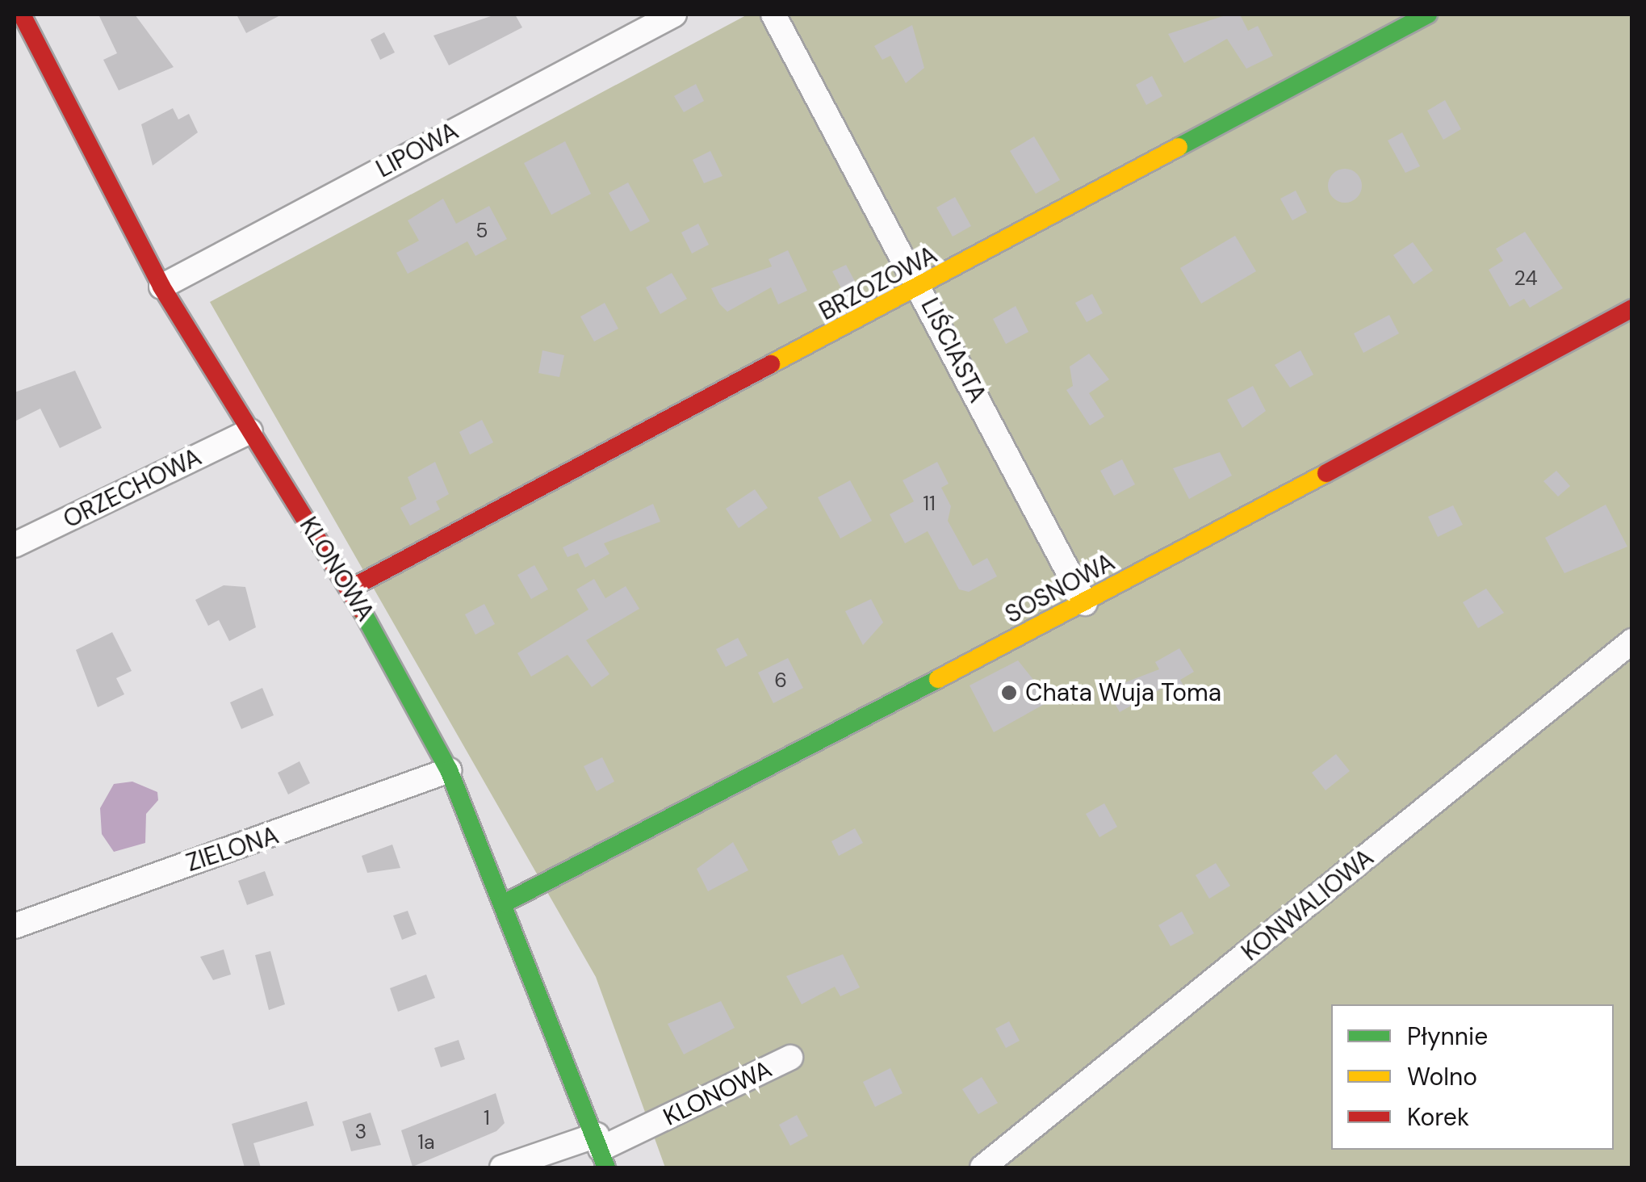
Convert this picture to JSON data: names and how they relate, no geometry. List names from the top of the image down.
{
  "streets": {
    "street": [
      "LIPOWA",
      "BRZOZOWA",
      "LIŚCIASTA",
      "ORZECHOWA",
      "KLONOWA",
      "SOSNOWA",
      "ZIELONA",
      "KONWALIOWA"
    ]
  },
  "crossings": [
    ["LIPOWA", "KLONOWA"],
    ["BRZOZOWA", "LIŚCIASTA"],
    ["BRZOZOWA", "KLONOWA"],
    ["LIŚCIASTA", "SOSNOWA"],
    ["ORZECHOWA", "KLONOWA"],
    ["KLONOWA", "SOSNOWA"],
    ["KLONOWA", "ZIELONA"]
  ],
  "places": ["Chata Wuja Toma"],
  "house_numbers": [
    "5",
    "24",
    "11",
    "6",
    "1",
    "3",
    "1a"
  ],
  "legend": ["Płynnie", "Wolno", "Korek"]
}
